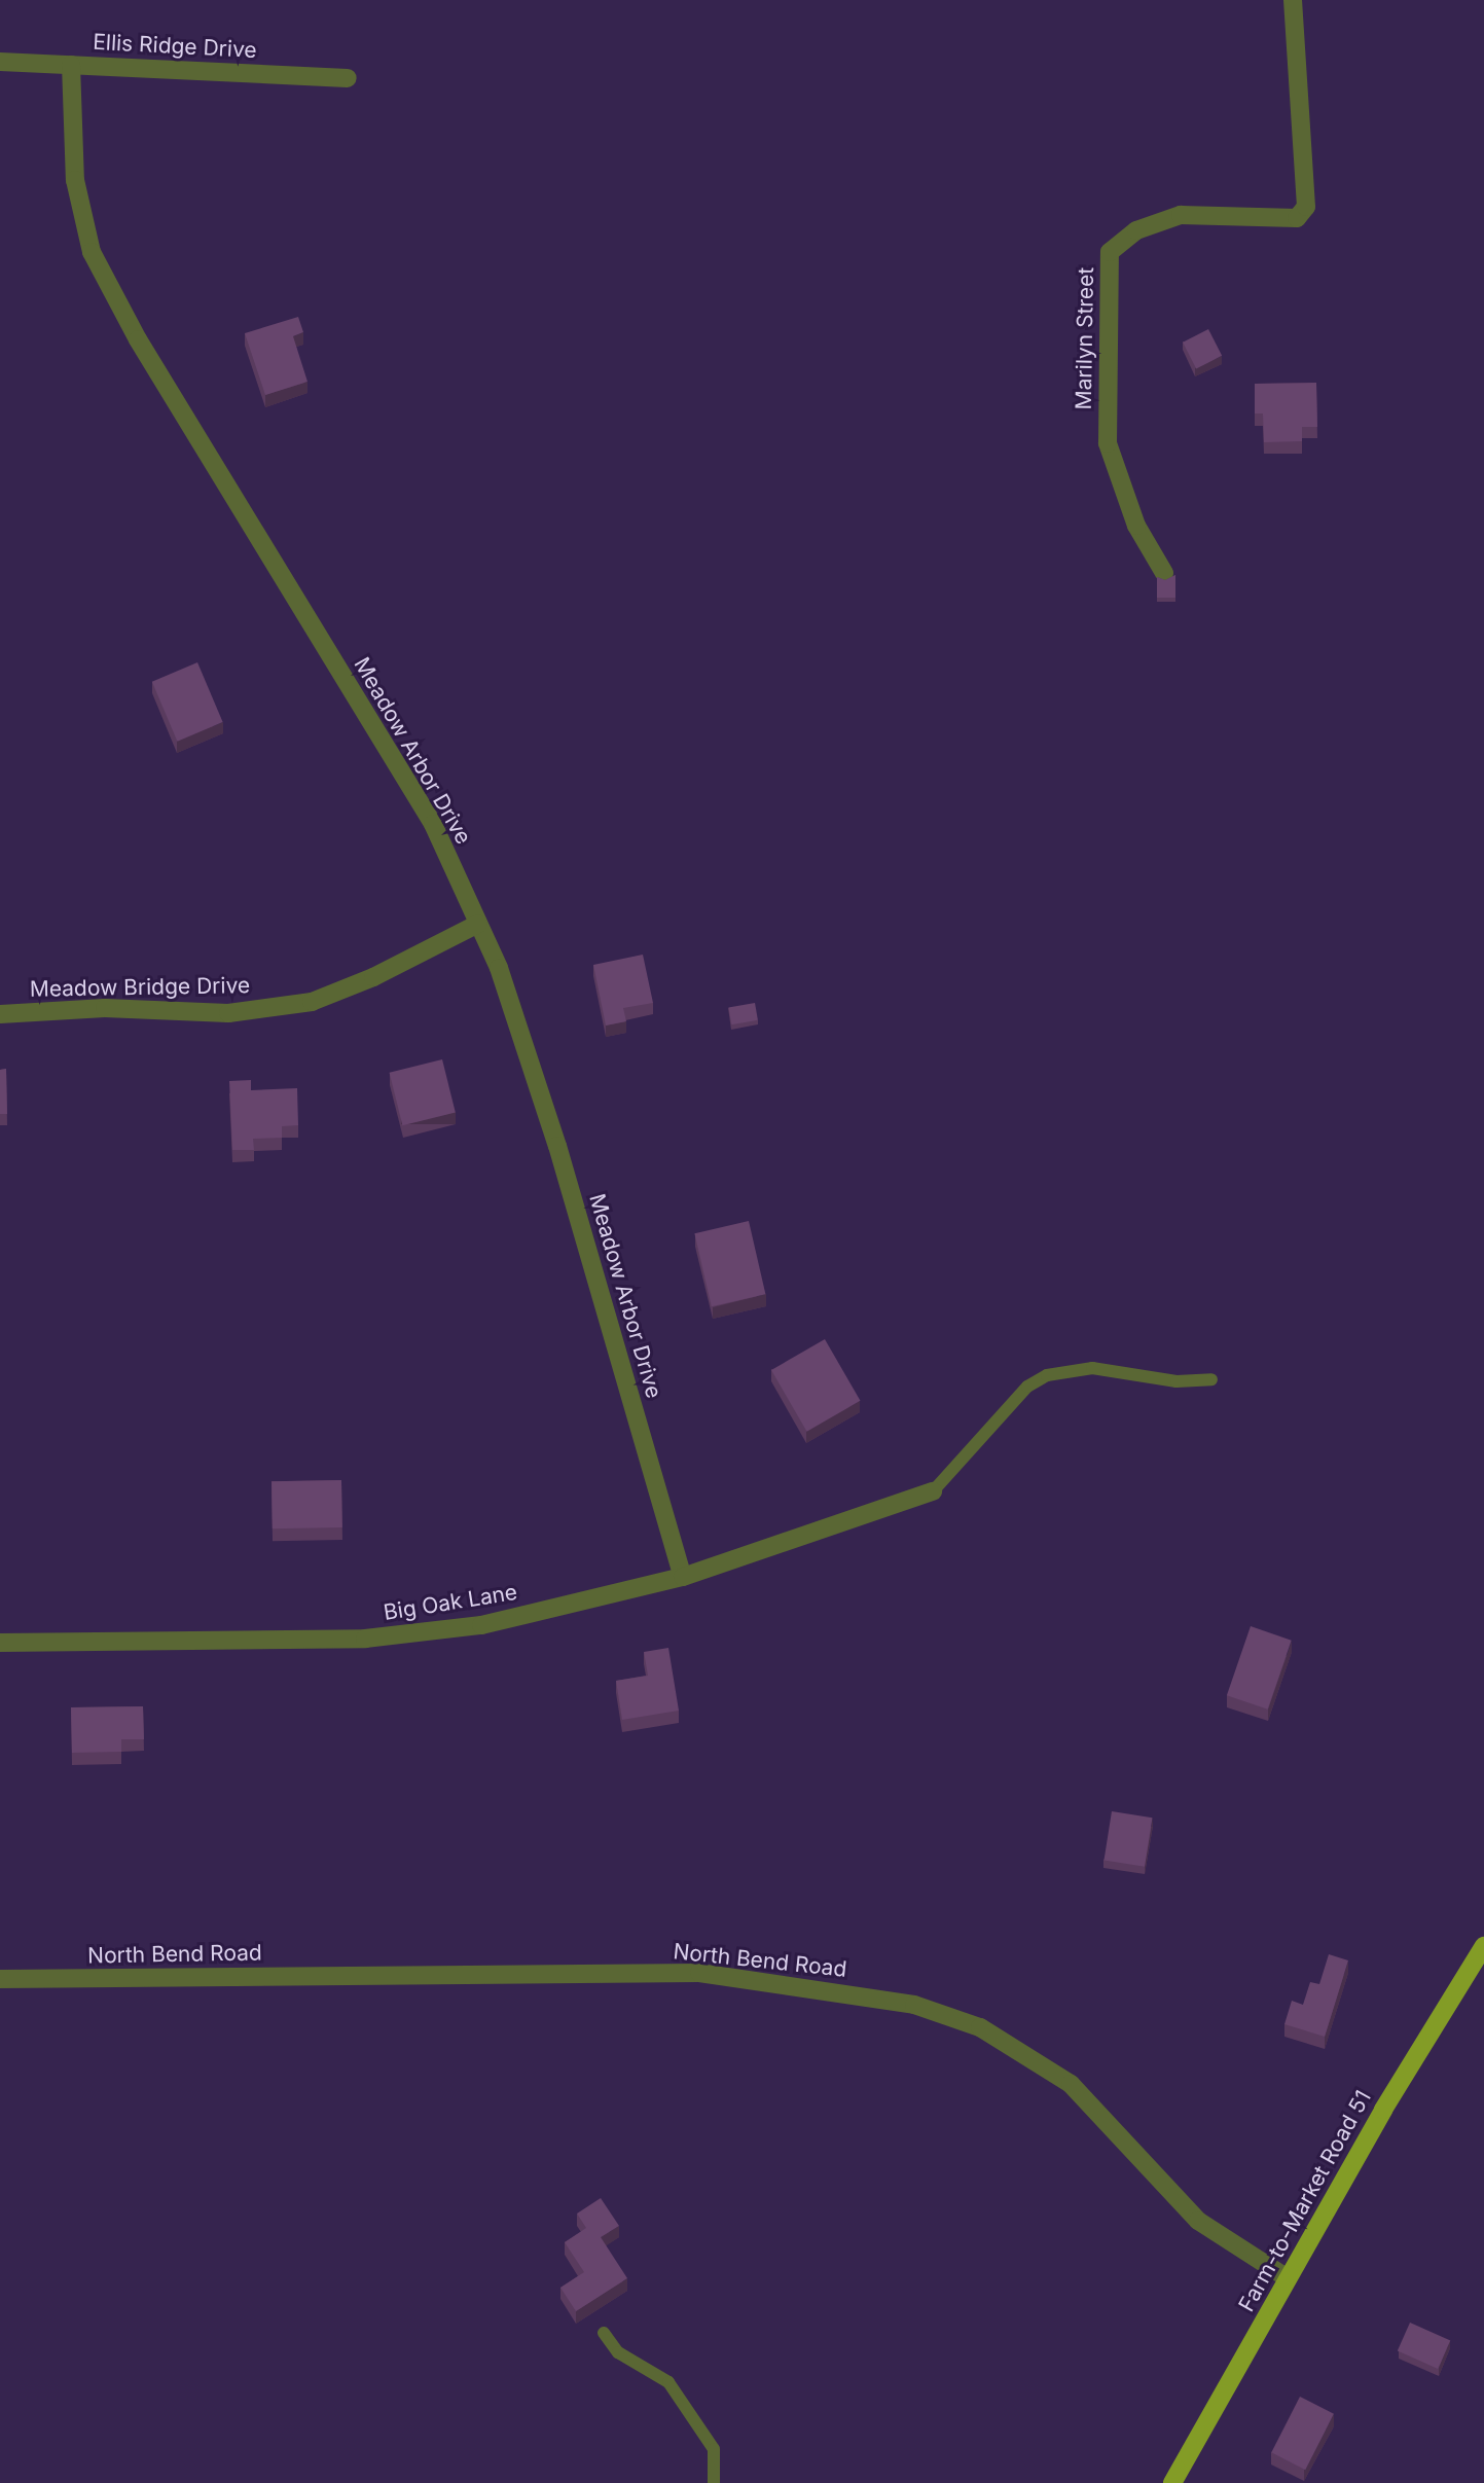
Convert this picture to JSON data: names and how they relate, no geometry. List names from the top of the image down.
{
  "streets": {
    "main road": ["Farm-to-Market Road 51"],
    "street": [
      "Ellis Ridge Drive",
      "Marilyn Street",
      "Meadow Arbor Drive",
      "Meadow Bridge Drive",
      "Big Oak Lane",
      "North Bend Road"
    ]
  },
  "crossings": [
    ["Ellis Ridge Drive", "Meadow Arbor Drive"],
    ["Meadow Arbor Drive", "Meadow Bridge Drive"],
    ["Meadow Arbor Drive", "Big Oak Lane"],
    ["North Bend Road", "Farm-to-Market Road 51"]
  ]
}
